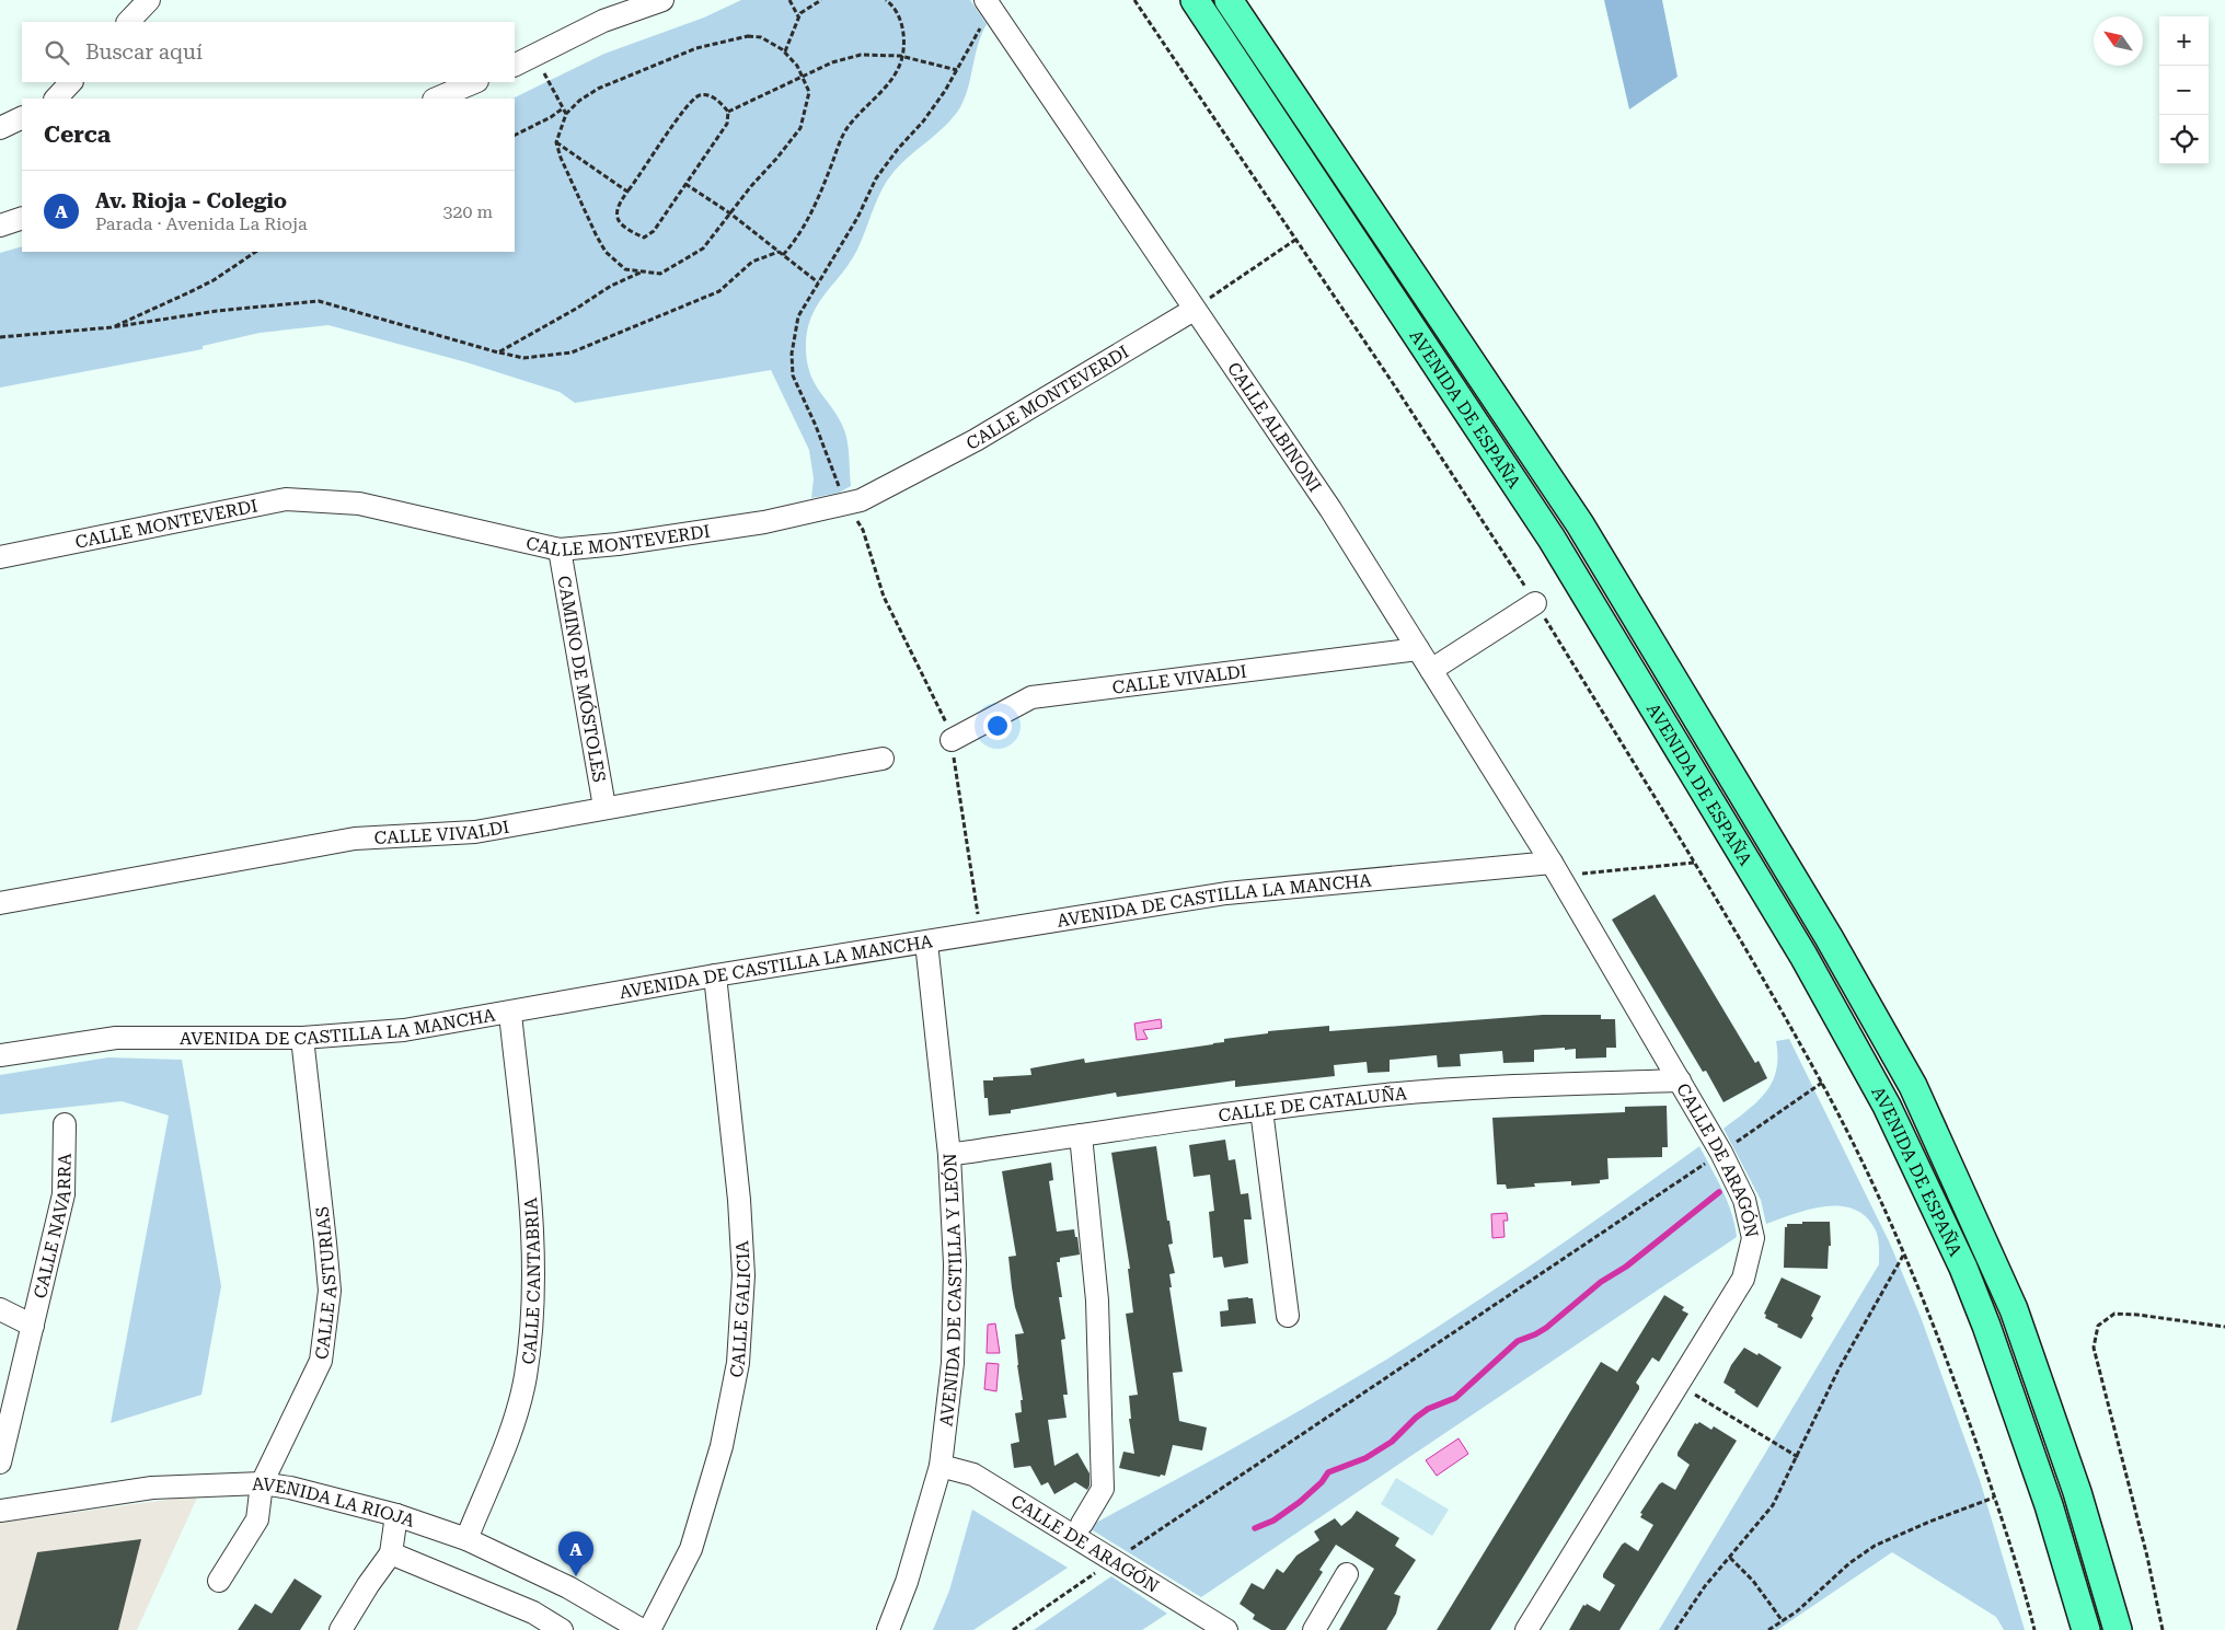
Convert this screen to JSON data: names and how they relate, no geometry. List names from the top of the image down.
{
  "streets": {
    "main road": ["AVENIDA DE ESPAÑA"],
    "street": [
      "CALLE MONTEVERDI",
      "CALLE ALBINONI",
      "CAMINO DE MÓSTOLES",
      "CALLE VIVALDI",
      "AVENIDA DE CASTILLA LA MANCHA",
      "CALLE DE CATALUÑA",
      "CALLE DE ARAGÓN",
      "CALLE NAVARRA",
      "CALLE CANTABRIA",
      "CALLE ASTURIAS",
      "AVENIDA DE CASTILLA Y LEÓN",
      "CALLE GALICIA",
      "AVENIDA LA RIOJA"
    ]
  },
  "crossings": [
    ["CALLE MONTEVERDI", "CALLE ALBINONI"],
    ["CALLE MONTEVERDI", "CAMINO DE MÓSTOLES"],
    ["CALLE ALBINONI", "CALLE VIVALDI"],
    ["CALLE ALBINONI", "AVENIDA DE CASTILLA LA MANCHA"],
    ["CALLE ALBINONI", "CALLE DE ARAGÓN"],
    ["CAMINO DE MÓSTOLES", "CALLE VIVALDI"],
    ["AVENIDA DE CASTILLA LA MANCHA", "CALLE DE ARAGÓN"],
    ["AVENIDA DE CASTILLA LA MANCHA", "CALLE CANTABRIA"],
    ["AVENIDA DE CASTILLA LA MANCHA", "CALLE ASTURIAS"],
    ["AVENIDA DE CASTILLA LA MANCHA", "AVENIDA DE CASTILLA Y LEÓN"],
    ["AVENIDA DE CASTILLA LA MANCHA", "CALLE GALICIA"],
    ["CALLE DE CATALUÑA", "CALLE DE ARAGÓN"],
    ["CALLE DE CATALUÑA", "AVENIDA DE CASTILLA Y LEÓN"],
    ["CALLE DE ARAGÓN", "AVENIDA DE CASTILLA Y LEÓN"],
    ["CALLE CANTABRIA", "AVENIDA LA RIOJA"],
    ["CALLE ASTURIAS", "AVENIDA LA RIOJA"]
  ],
  "north": "top left",
  "page": {
    "map_buttons": ["+", "−"],
    "search": "Buscar aquí",
    "heading": "Cerca",
    "list": [
      {
        "mark": "A",
        "name": "Av. Rioja - Colegio",
        "note": "Parada · Avenida La Rioja",
        "value": "320 m"
      }
    ],
    "pins": "A"
  }
}
